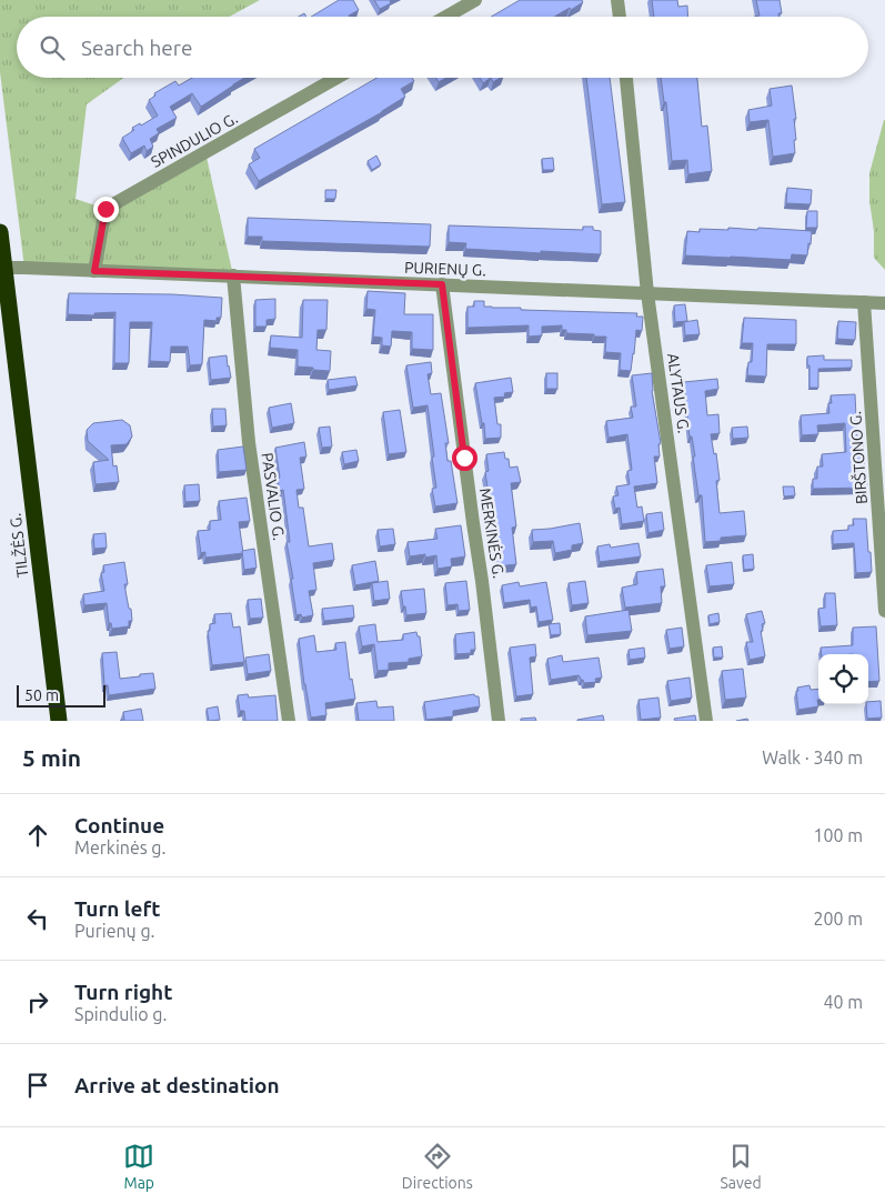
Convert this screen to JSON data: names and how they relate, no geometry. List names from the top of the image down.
{
  "streets": {
    "highway": ["TILŽĖS G."],
    "street": [
      "SPINDULIO G.",
      "PURIENŲ G.",
      "ALYTAUS G.",
      "BIRŠTONO G.",
      "PASVALIO G.",
      "MERKINĖS G."
    ]
  },
  "crossings": [
    ["SPINDULIO G.", "PURIENŲ G."],
    ["PURIENŲ G.", "ALYTAUS G."],
    ["PURIENŲ G.", "BIRŠTONO G."],
    ["PURIENŲ G.", "PASVALIO G."],
    ["PURIENŲ G.", "MERKINĖS G."],
    ["PURIENŲ G.", "TILŽĖS G."]
  ],
  "scale_bar": "50 m",
  "page": {
    "search": "Search here",
    "scale": "50 m",
    "heading": ["5 min", "Walk · 340 m"],
    "list": [
      ["Continue", "Merkinės g.", "100 m"],
      ["Turn left", "Purienų g.", "200 m"],
      ["Turn right", "Spindulio g.", "40 m"],
      "Arrive at destination"
    ],
    "nav": ["Map", "Directions", "Saved"]
  }
}
